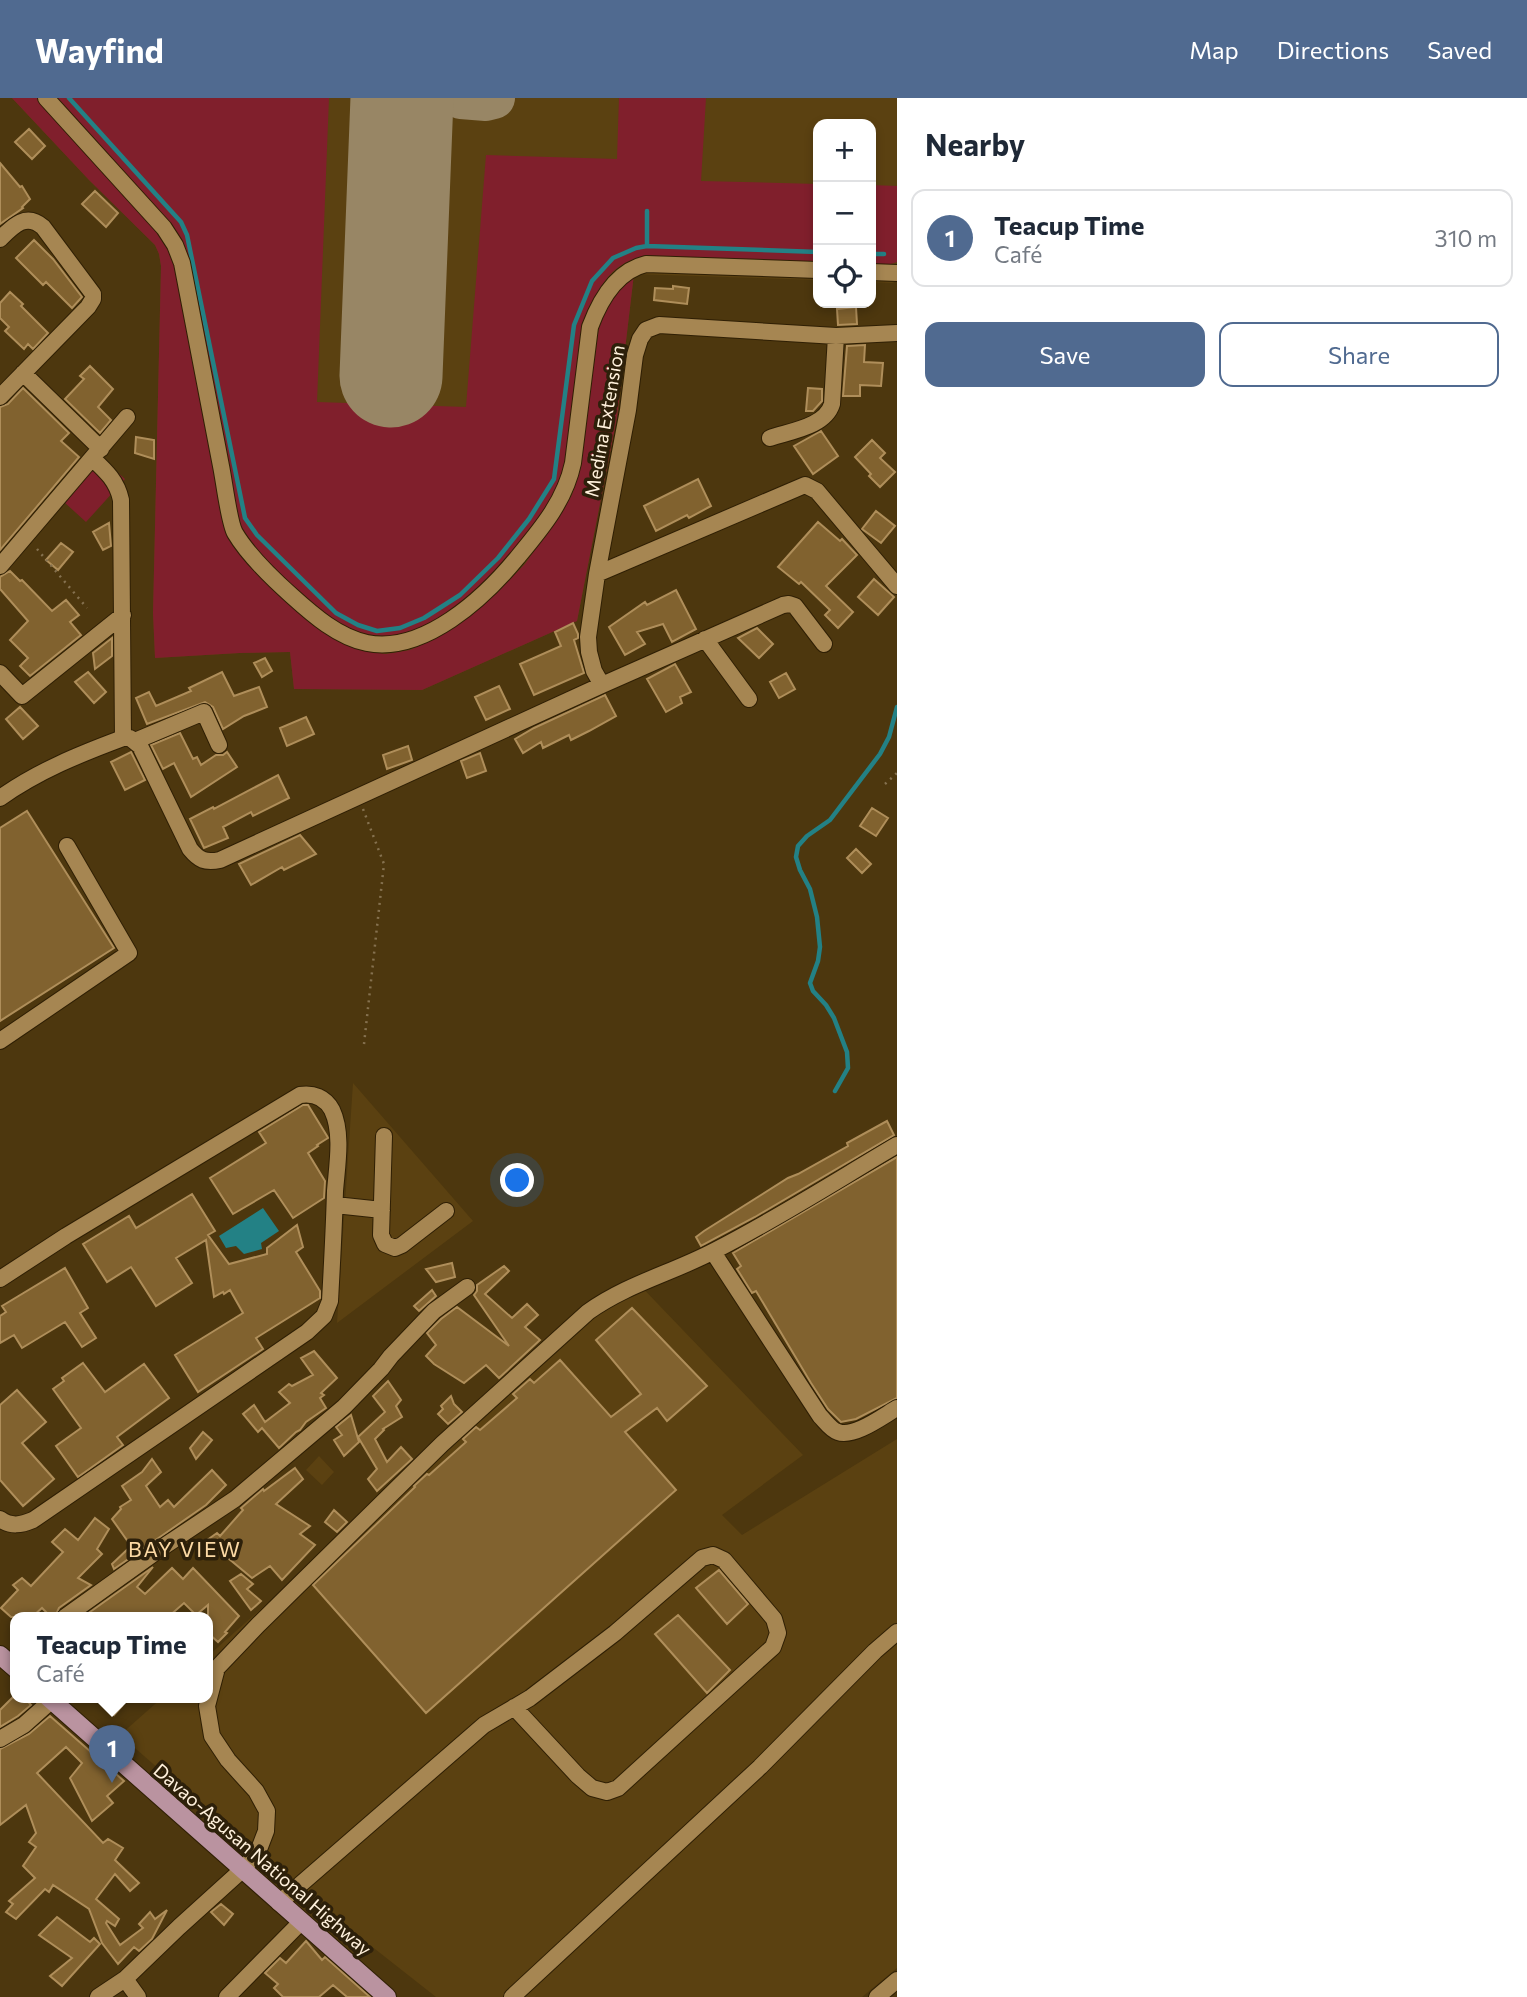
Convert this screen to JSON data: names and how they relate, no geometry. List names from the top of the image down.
{
  "streets": {
    "main road": ["Davao-Agusan National Highway"],
    "street": ["Medina Extension"]
  },
  "districts": ["BAY VIEW"],
  "page": {
    "header": "Wayfind",
    "nav": ["Map", "Directions", "Saved"],
    "heading": "Nearby",
    "map_buttons": ["+", "−"],
    "list": [
      {
        "mark": "1",
        "name": "Teacup Time",
        "note": "Café",
        "value": "310 m"
      }
    ],
    "buttons": ["Save", "Share"],
    "popup": ["Teacup Time", "Café"],
    "pins": "1"
  }
}
